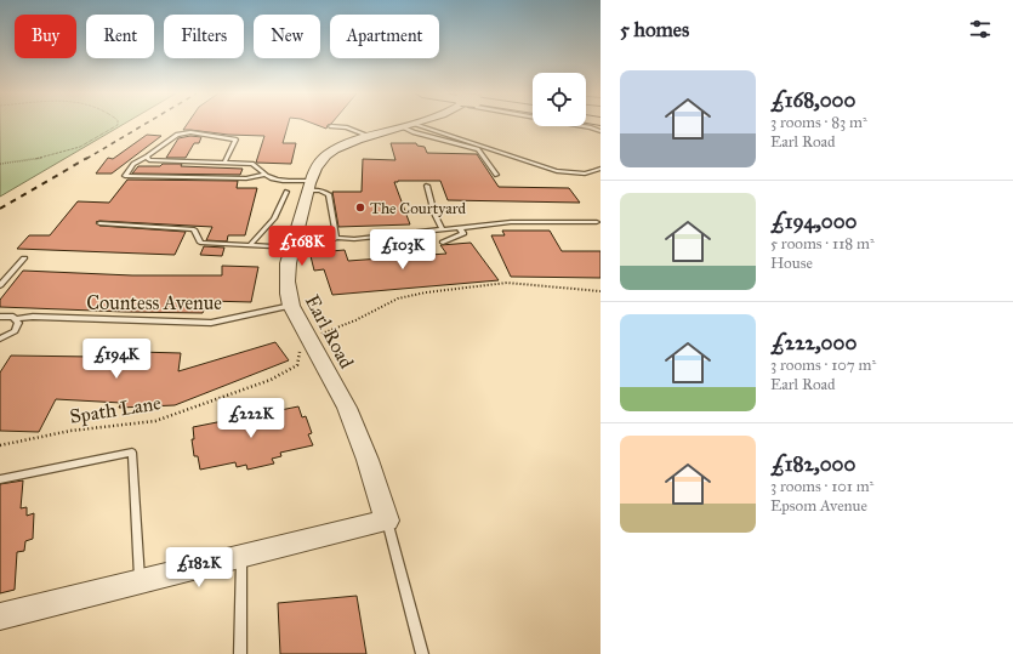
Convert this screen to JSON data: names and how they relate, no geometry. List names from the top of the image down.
{
  "streets": {
    "street": ["Earl Road"],
    "lane": ["Countess Avenue"],
    "path": ["Spath Lane"]
  },
  "crossings": [
    ["Countess Avenue", "Earl Road"],
    ["Earl Road", "Spath Lane"]
  ],
  "places": ["The Courtyard"],
  "page": {
    "heading": "5 homes",
    "chip": [
      "Buy",
      "Rent",
      "Filters",
      "New",
      "Apartment"
    ],
    "list": [
      {
        "name": "£168,000",
        "note": "3 rooms · 83 m² · Earl Road"
      },
      {
        "name": "£194,000",
        "note": "5 rooms · 118 m² · House"
      },
      {
        "name": "£222,000",
        "note": "3 rooms · 107 m² · Earl Road"
      },
      {
        "name": "£182,000",
        "note": "3 rooms · 101 m² · Epsom Avenue"
      }
    ],
    "price": [
      "£168K",
      "£103K",
      "£194K",
      "£222K",
      "£182K"
    ]
  }
}
